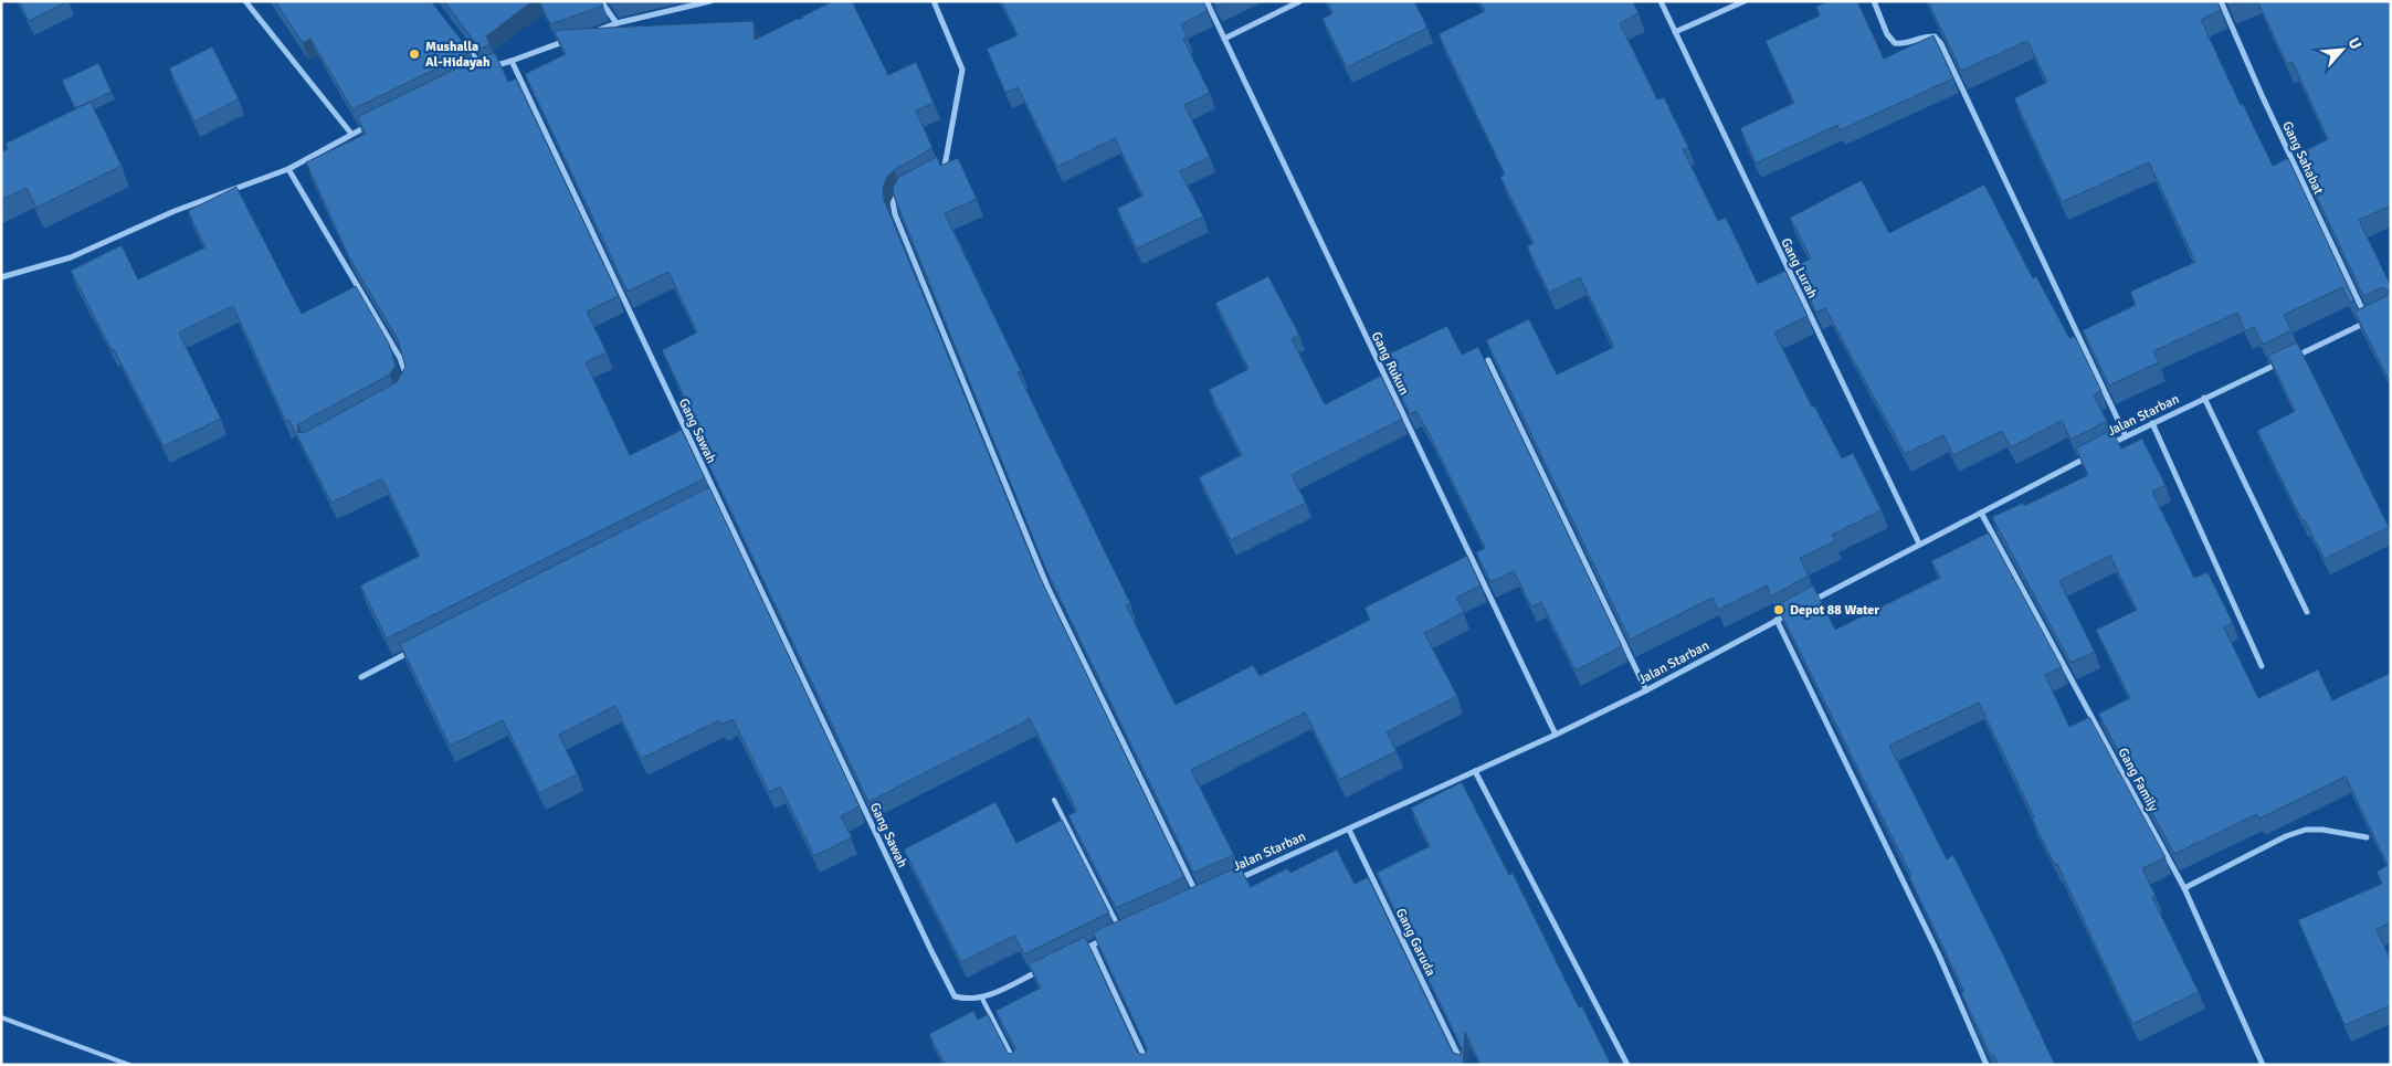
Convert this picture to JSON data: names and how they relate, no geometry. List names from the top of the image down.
{
  "streets": {
    "street": [
      "Gang Sahabat",
      "Gang Lurah",
      "Gang Rukun",
      "Jalan Starban",
      "Gang Sawah",
      "Gang Family",
      "Gang Garuda"
    ]
  },
  "crossings": [
    ["Gang Rukun", "Jalan Starban"],
    ["Jalan Starban", "Gang Garuda"]
  ],
  "places": ["Mushalla Al-Hidayah", "Depot 88 Water"],
  "north": "top right"
}
